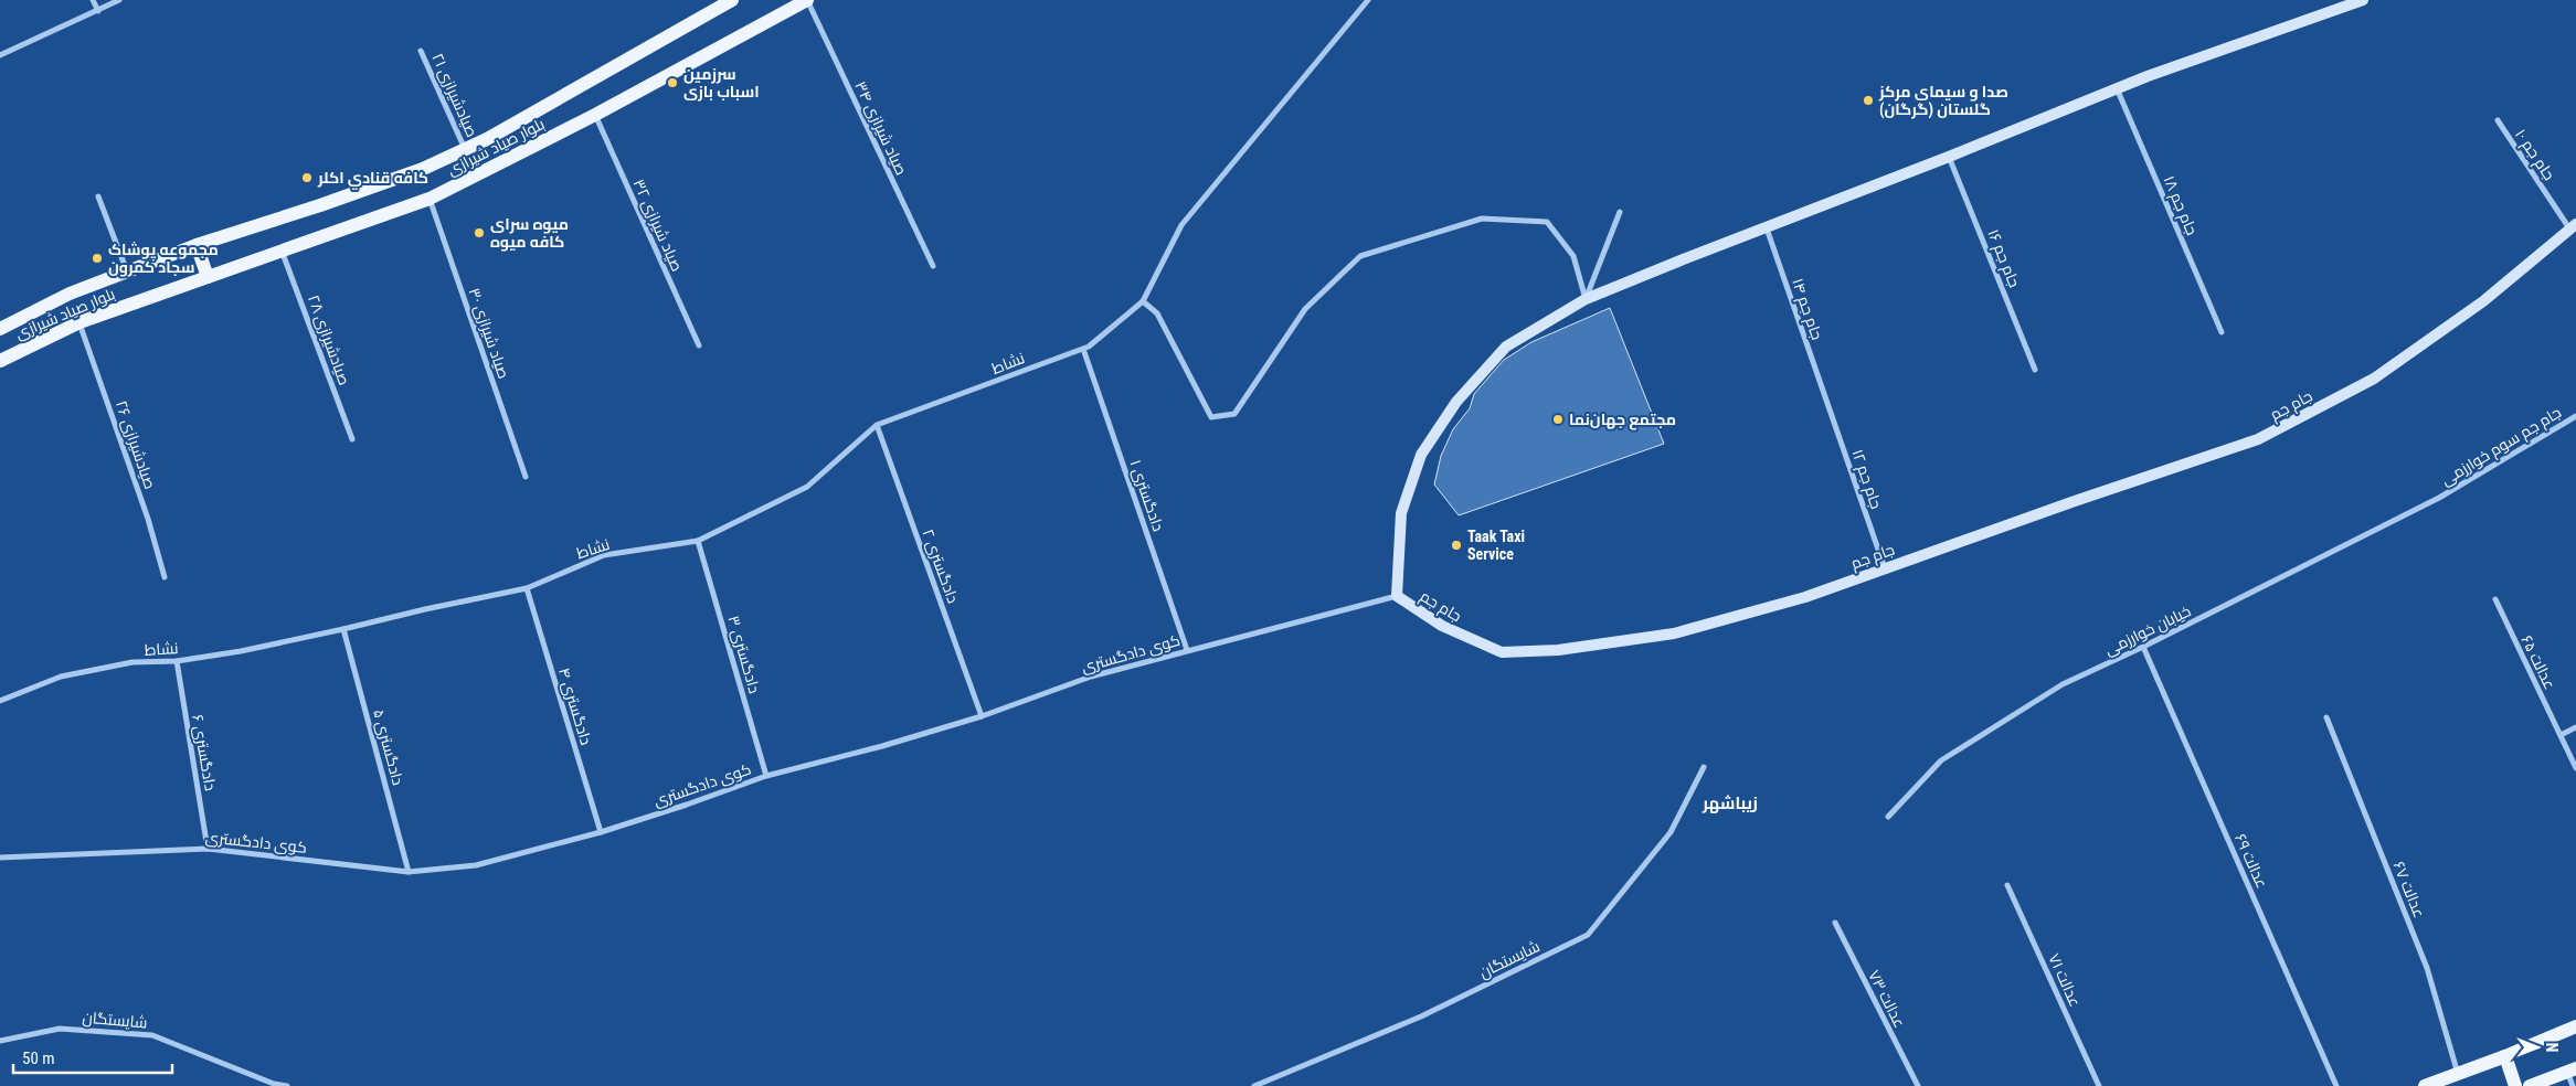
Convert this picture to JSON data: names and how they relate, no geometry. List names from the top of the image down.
{
  "streets": {
    "main road": ["بلوار صیاد شیرازی"],
    "street": [
      "۲۱ صیادشیرازی",
      "صیاد شیرازی ۳۴",
      "۱۰ جام جم",
      "۱۸ جام جم",
      "صیاد شیرازی ۳۲",
      "۱۶ جام جم",
      "۱۴ جام جم",
      "صیاد شیرازی ۳۰",
      "۲۸ صیادشیرازی",
      "نشاط",
      "جام جم",
      "۲۶ صیادشیرازی",
      "جام جم سوم خوارزمی",
      "۱۲ جام جم",
      "دادگستری ۱",
      "دادگستری ۲",
      "خیابان خوارزمی",
      "کوی دادگستری",
      "دادگستری ۳",
      "عدالت ۶۵",
      "دادگستری ۴",
      "دادگستری ۵",
      "دادگستری ۶",
      "عدالت ۶۹",
      "عدالت ۶۷",
      "شایستگان",
      "عدالت ۷۱",
      "عدالت ۷۳"
    ]
  },
  "crossings": [
    ["۲۱ صیادشیرازی", "بلوار صیاد شیرازی"],
    ["صیاد شیرازی ۳۴", "بلوار صیاد شیرازی"],
    ["بلوار صیاد شیرازی", "صیاد شیرازی ۳۲"],
    ["بلوار صیاد شیرازی", "صیاد شیرازی ۳۰"],
    ["بلوار صیاد شیرازی", "۲۸ صیادشیرازی"],
    ["بلوار صیاد شیرازی", "۲۶ صیادشیرازی"],
    ["۱۰ جام جم", "جام جم"],
    ["۱۸ جام جم", "جام جم"],
    ["۱۶ جام جم", "جام جم"],
    ["۱۴ جام جم", "جام جم"],
    ["۱۴ جام جم", "۱۲ جام جم"],
    ["نشاط", "دادگستری ۱"],
    ["نشاط", "دادگستری ۲"],
    ["نشاط", "دادگستری ۳"],
    ["نشاط", "دادگستری ۴"],
    ["نشاط", "دادگستری ۵"],
    ["نشاط", "دادگستری ۶"],
    ["جام جم", "۱۲ جام جم"],
    ["جام جم", "کوی دادگستری"],
    ["جام جم سوم خوارزمی", "خیابان خوارزمی"],
    ["دادگستری ۱", "کوی دادگستری"],
    ["دادگستری ۲", "کوی دادگستری"],
    ["خیابان خوارزمی", "عدالت ۶۹"],
    ["کوی دادگستری", "دادگستری ۳"],
    ["کوی دادگستری", "دادگستری ۴"],
    ["کوی دادگستری", "دادگستری ۵"],
    ["کوی دادگستری", "دادگستری ۶"]
  ],
  "districts": ["زیباشهر"],
  "places": [
    "سرزمین اسباب بازی",
    "صدا و سیمای مرکز گلستان (گرگان)",
    "كافه قنادي اكلر",
    "میوه سرای کافه میوه",
    "مجموعه پوشاک سجاد کمرون",
    "مجتمع جهان‌نما",
    "Taak Taxi Service"
  ],
  "scale_bar": "50 m",
  "north": "right"
}
